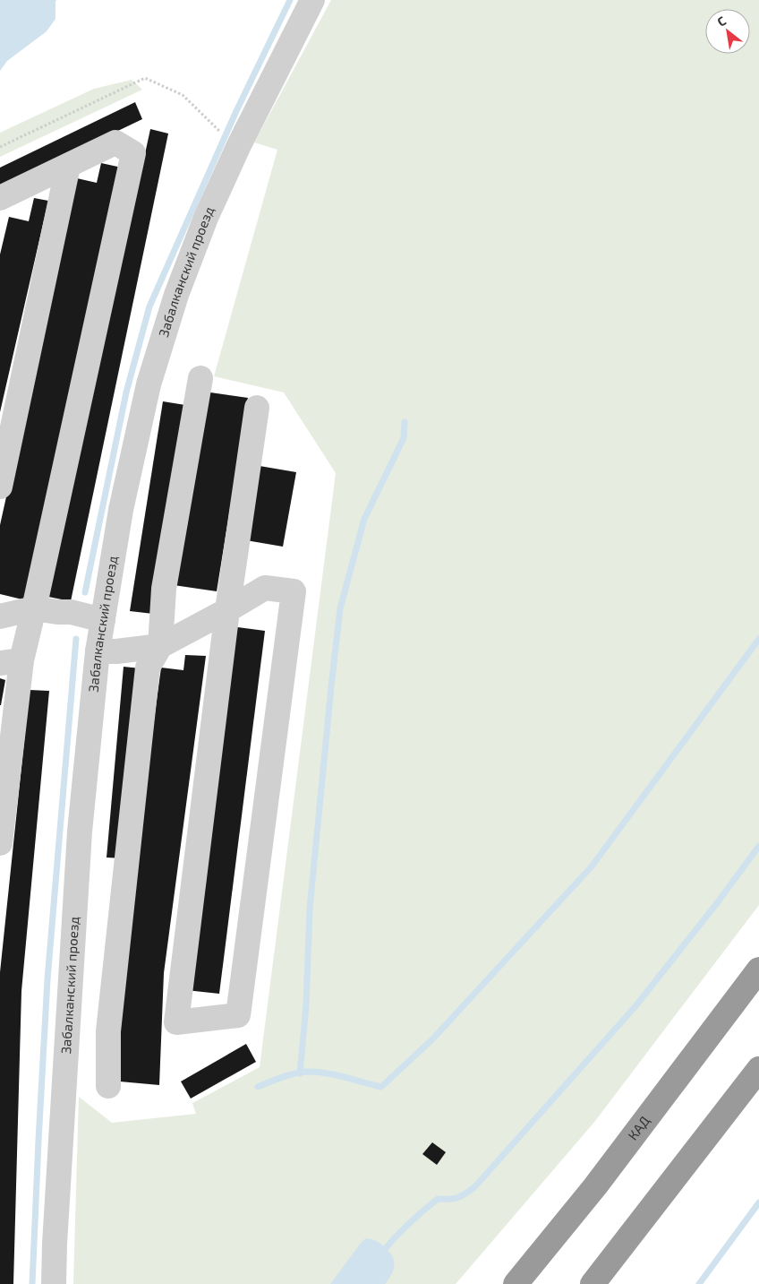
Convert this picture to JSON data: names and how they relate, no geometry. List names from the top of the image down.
{
  "streets": {
    "highway": ["КАД"],
    "street": ["Забалканский проезд"]
  },
  "north": "top left"
}
